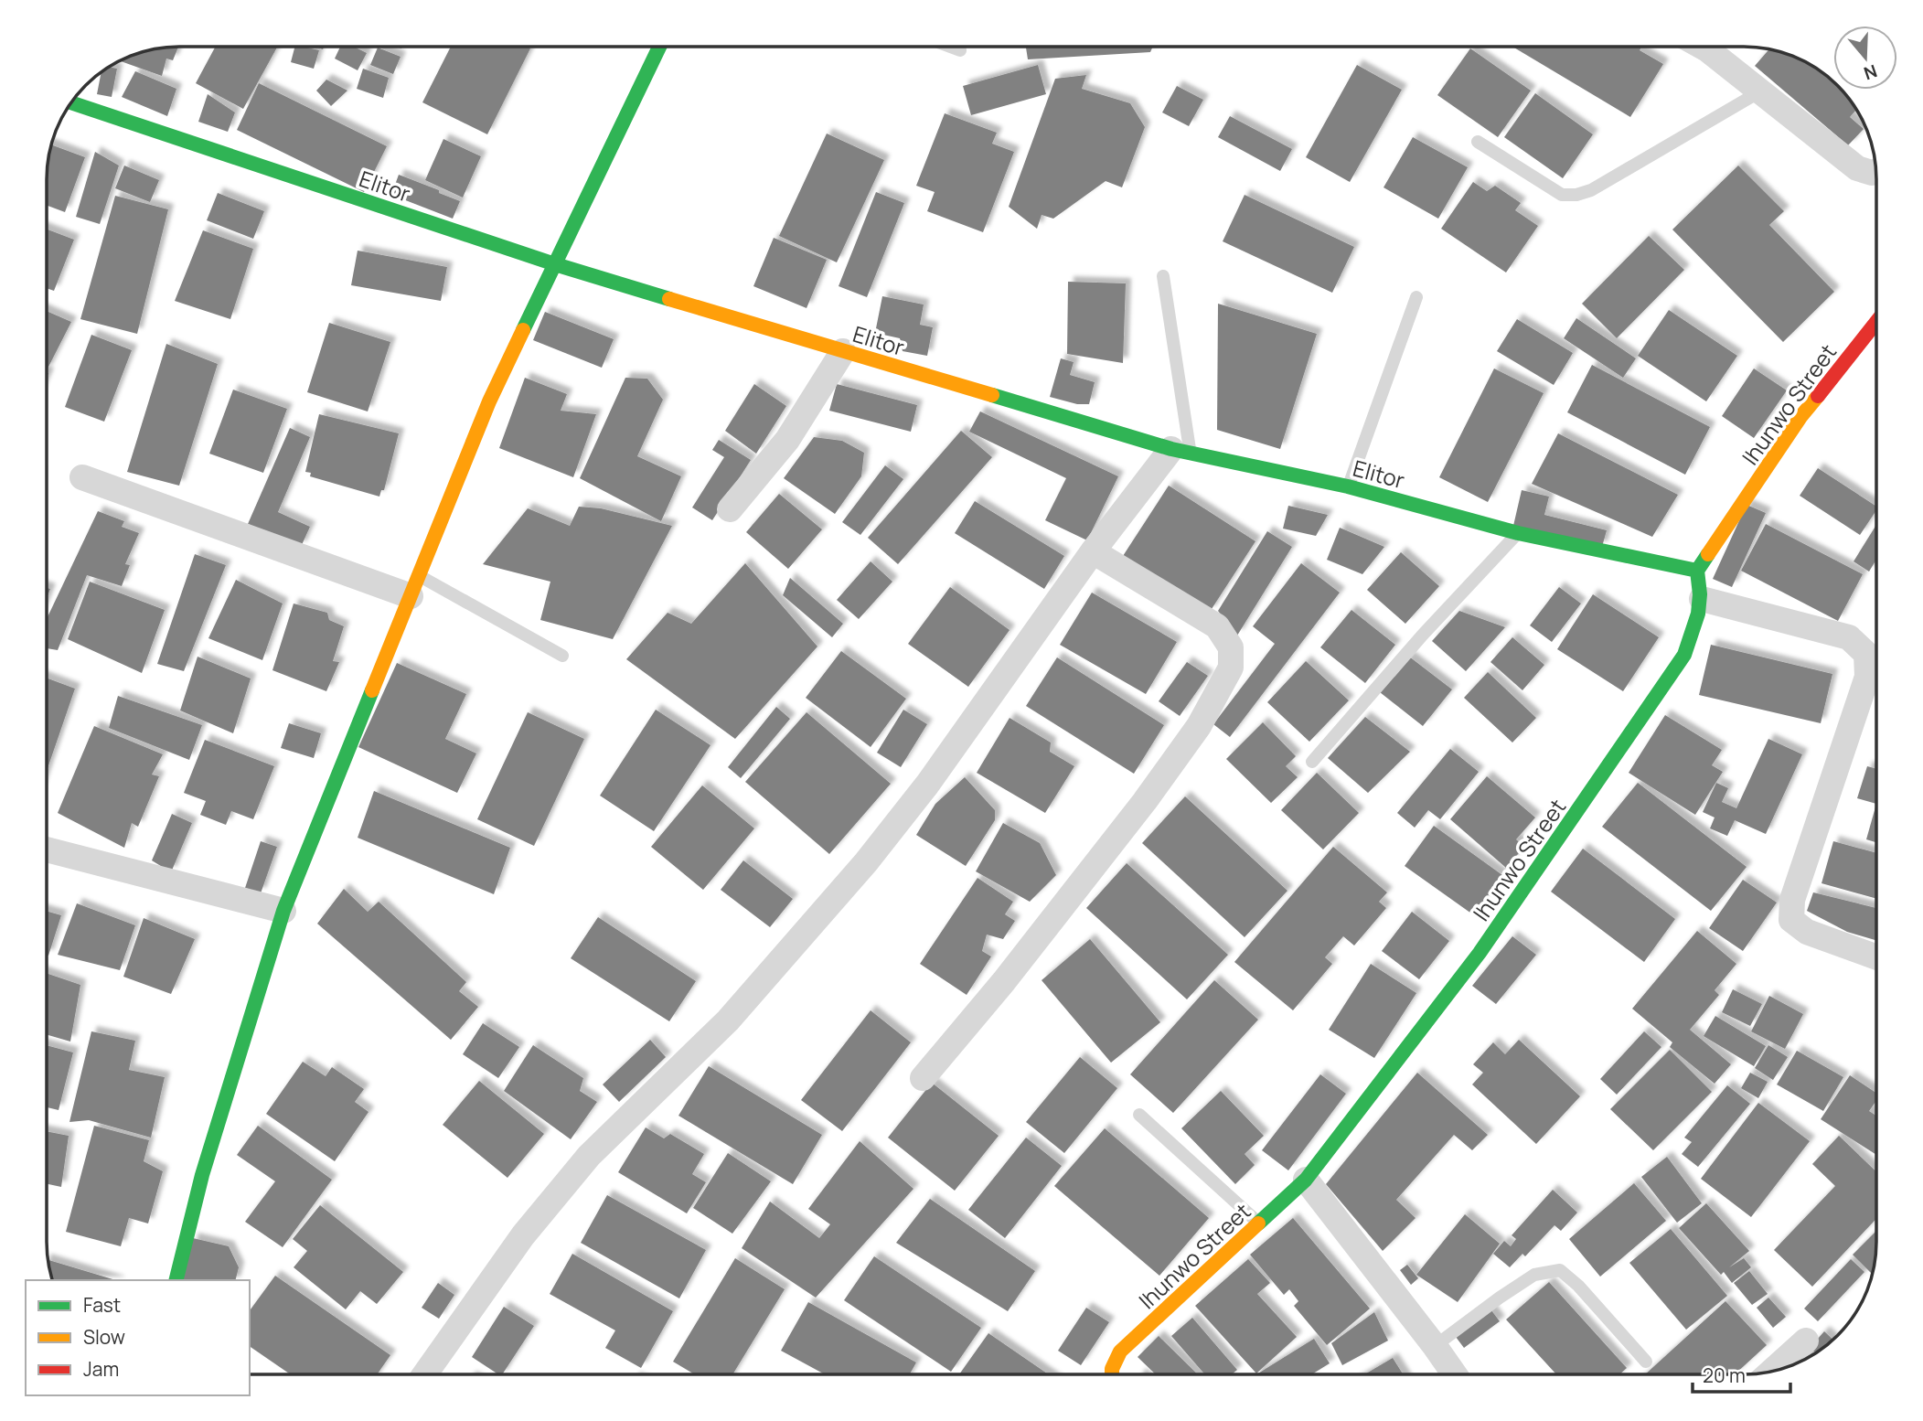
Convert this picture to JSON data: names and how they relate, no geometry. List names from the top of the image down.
{
  "streets": {
    "street": ["Elitor", "Ihunwo Street"]
  },
  "crossings": [
    ["Elitor", "Ihunwo Street"]
  ],
  "legend": ["Fast", "Slow", "Jam"],
  "scale_bar": "20 m",
  "north": "bottom"
}
